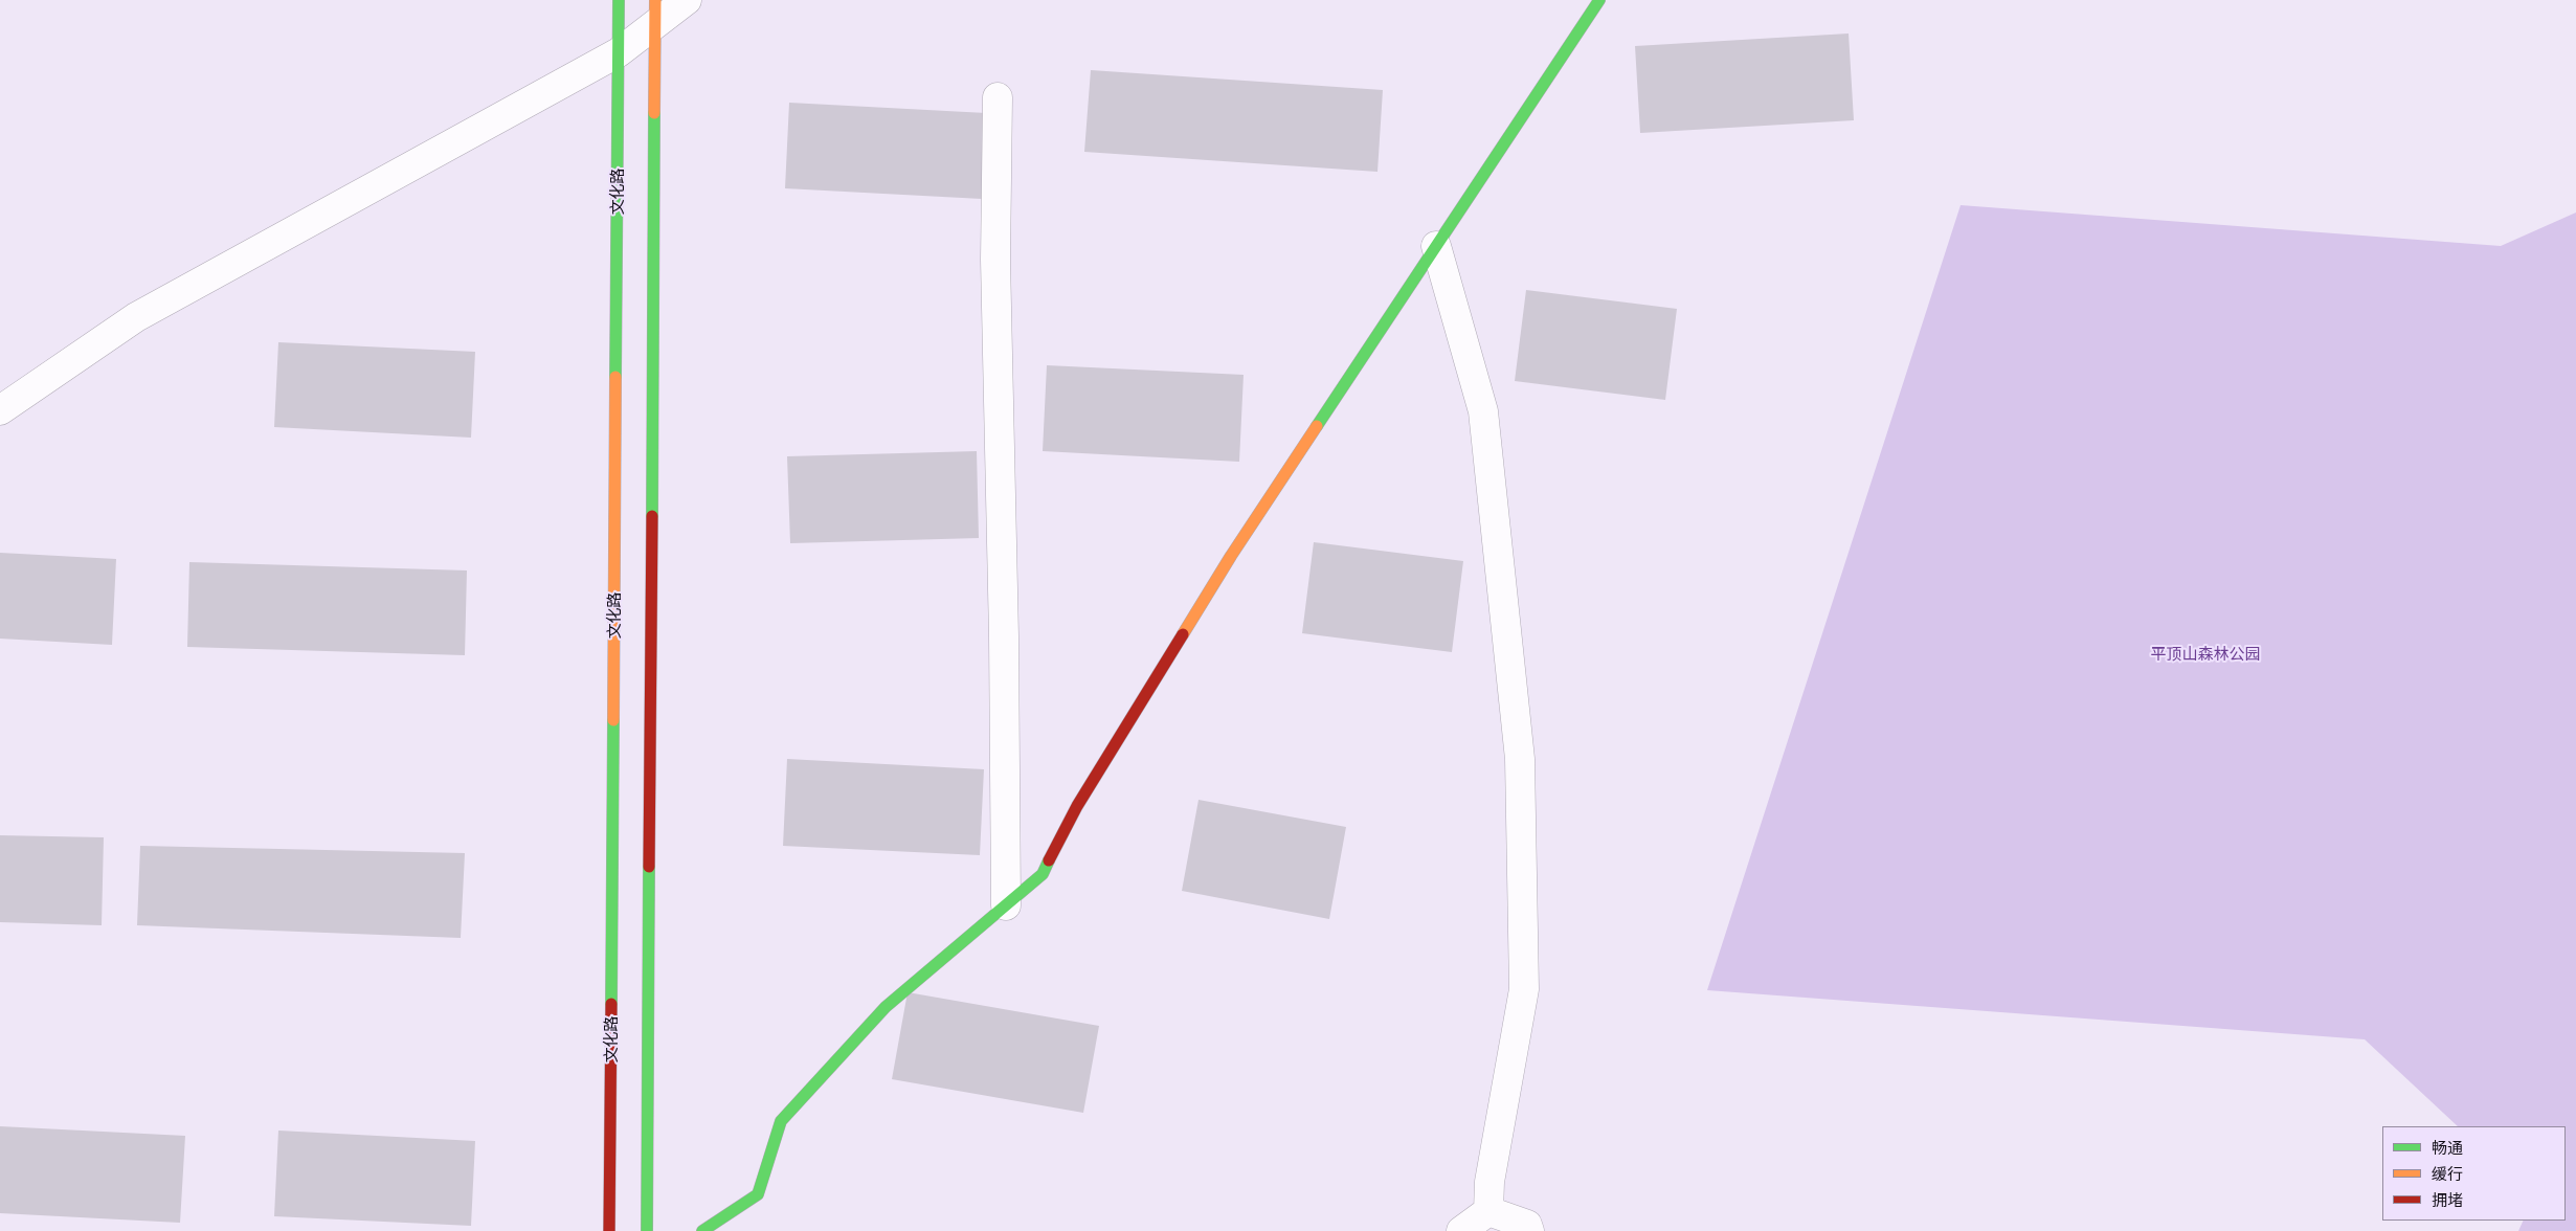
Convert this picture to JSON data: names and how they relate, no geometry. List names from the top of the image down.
{
  "streets": {
    "street": ["文化路"]
  },
  "parks": ["平顶山森林公园"],
  "legend": ["畅通", "缓行", "拥堵"]
}
